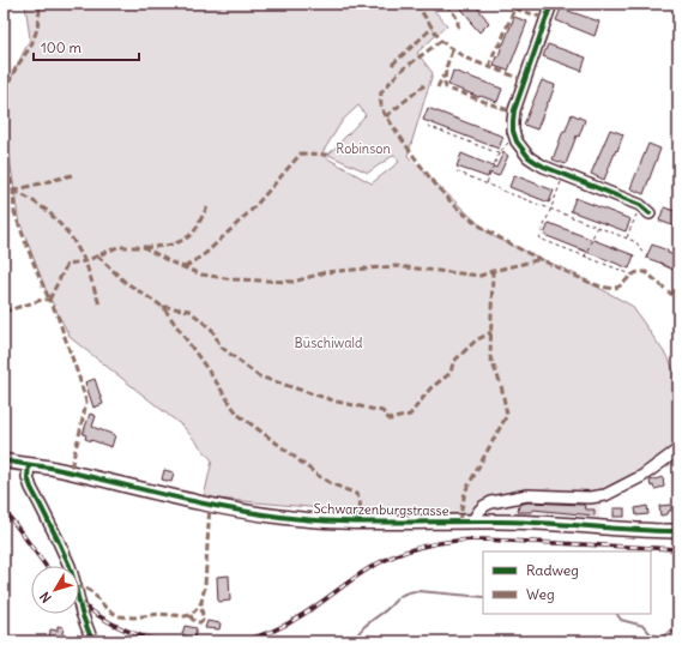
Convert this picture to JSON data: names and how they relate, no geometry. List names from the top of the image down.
{
  "streets": {
    "main road": ["Schwarzenburgstrasse"]
  },
  "parks": ["Robinson", "Büschiwald"],
  "legend": ["Radweg", "Weg"],
  "scale_bar": "100 m",
  "north": "bottom left"
}
